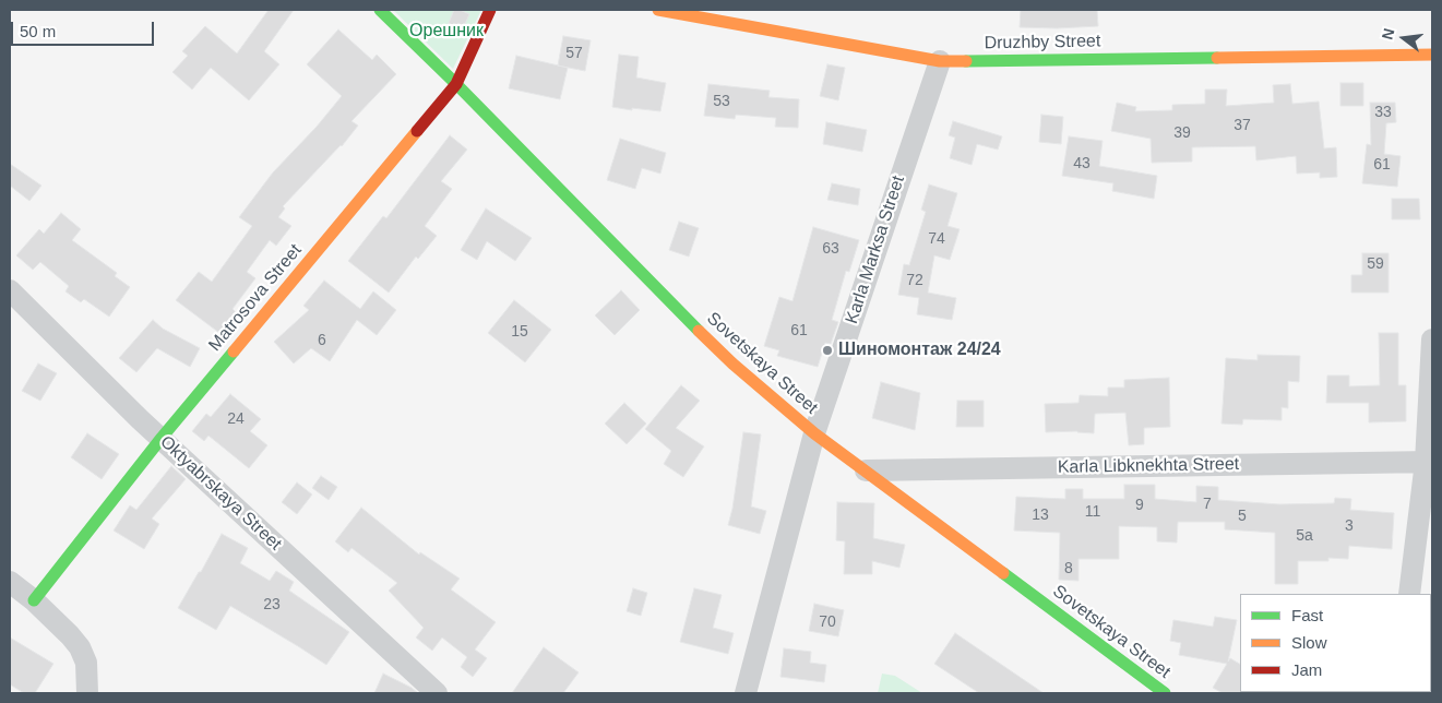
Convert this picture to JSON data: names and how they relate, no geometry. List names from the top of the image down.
{
  "streets": {
    "street": [
      "Druzhby Street",
      "Karla Marksa Street",
      "Matrosova Street",
      "Sovetskaya Street",
      "Karla Libknekhta Street",
      "Oktyabrskaya Street"
    ]
  },
  "crossings": [
    ["Druzhby Street", "Karla Marksa Street"],
    ["Karla Marksa Street", "Sovetskaya Street"],
    ["Matrosova Street", "Sovetskaya Street"],
    ["Matrosova Street", "Oktyabrskaya Street"],
    ["Sovetskaya Street", "Karla Libknekhta Street"]
  ],
  "parks": ["Орешник"],
  "places": ["Шиномонтаж 24/24"],
  "house_numbers": [
    "57",
    "53",
    "33",
    "37",
    "39",
    "43",
    "61",
    "74",
    "63",
    "59",
    "72",
    "61",
    "15",
    "6",
    "24",
    "7",
    "9",
    "11",
    "13",
    "5",
    "3",
    "5а",
    "8",
    "23",
    "70"
  ],
  "legend": ["Fast", "Slow", "Jam"],
  "scale_bar": "50 m",
  "north": "left"
}
